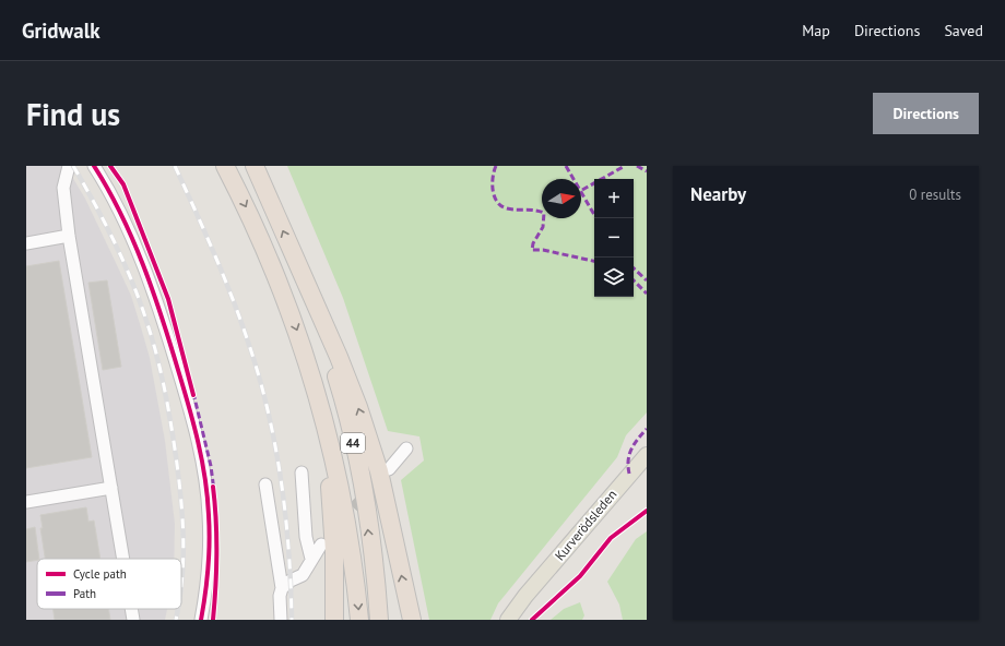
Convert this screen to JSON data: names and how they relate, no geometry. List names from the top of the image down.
{
  "streets": {
    "highway": ["44"],
    "main road": ["Kurverödsleden"]
  },
  "legend": ["Cycle path", "Path"],
  "north": "right",
  "page": {
    "header": "Gridwalk",
    "nav": ["Map", "Directions", "Saved"],
    "buttons": "Directions",
    "title": "Find us",
    "heading": ["Nearby", "0 results"],
    "map_buttons": ["+", "−"]
  }
}
